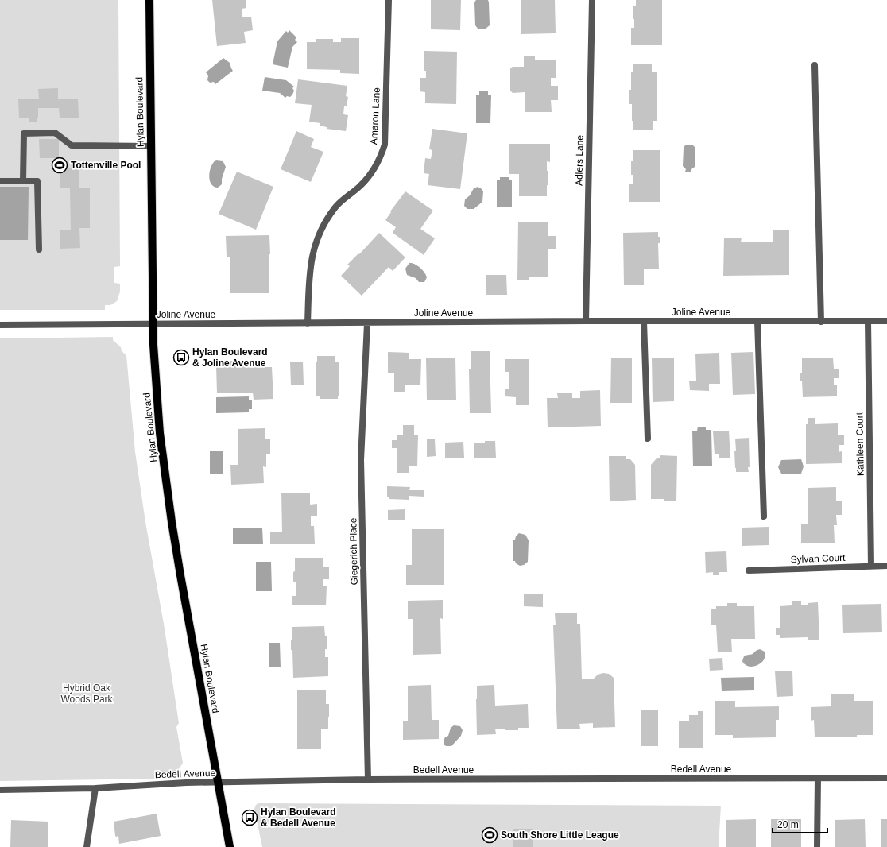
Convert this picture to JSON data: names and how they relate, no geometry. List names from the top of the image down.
{
  "streets": {
    "main road": ["Hylan Boulevard"],
    "street": [
      "Amaron Lane",
      "Adlers Lane",
      "Joline Avenue",
      "Kathleen Court",
      "Giegerich Place",
      "Sylvan Court",
      "Bedell Avenue"
    ]
  },
  "crossings": [
    ["Hylan Boulevard", "Joline Avenue"],
    ["Hylan Boulevard", "Bedell Avenue"],
    ["Amaron Lane", "Joline Avenue"],
    ["Adlers Lane", "Joline Avenue"],
    ["Joline Avenue", "Kathleen Court"],
    ["Joline Avenue", "Giegerich Place"],
    ["Kathleen Court", "Sylvan Court"],
    ["Giegerich Place", "Bedell Avenue"]
  ],
  "parks": ["Hybrid Oak Woods Park"],
  "places": {
    "sports": ["Tottenville Pool", "South Shore Little League"],
    "bus stop": ["Hylan Boulevard & Joline Avenue", "Hylan Boulevard & Bedell Avenue"]
  },
  "scale_bar": "20 m"
}
